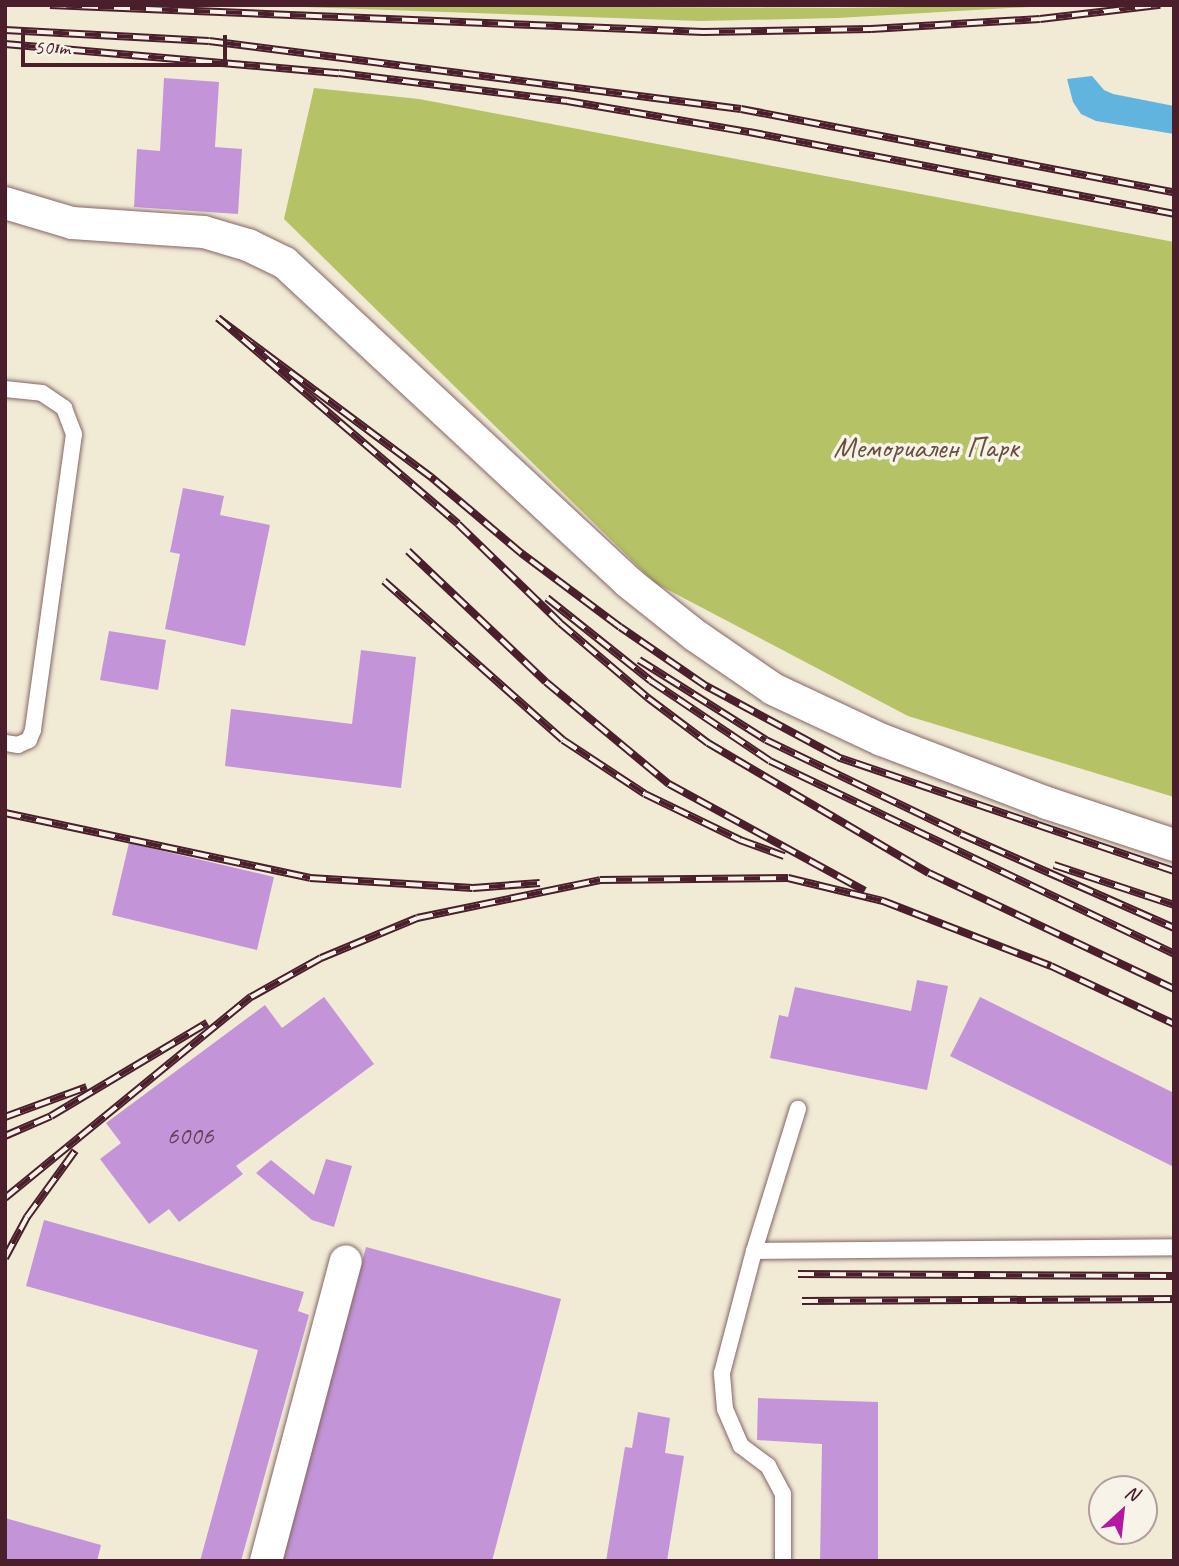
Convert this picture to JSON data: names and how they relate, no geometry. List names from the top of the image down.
{
  "parks": ["Мемориален Парк"],
  "house_numbers": ["6006"],
  "scale_bar": "50 m",
  "north": "top right"
}
